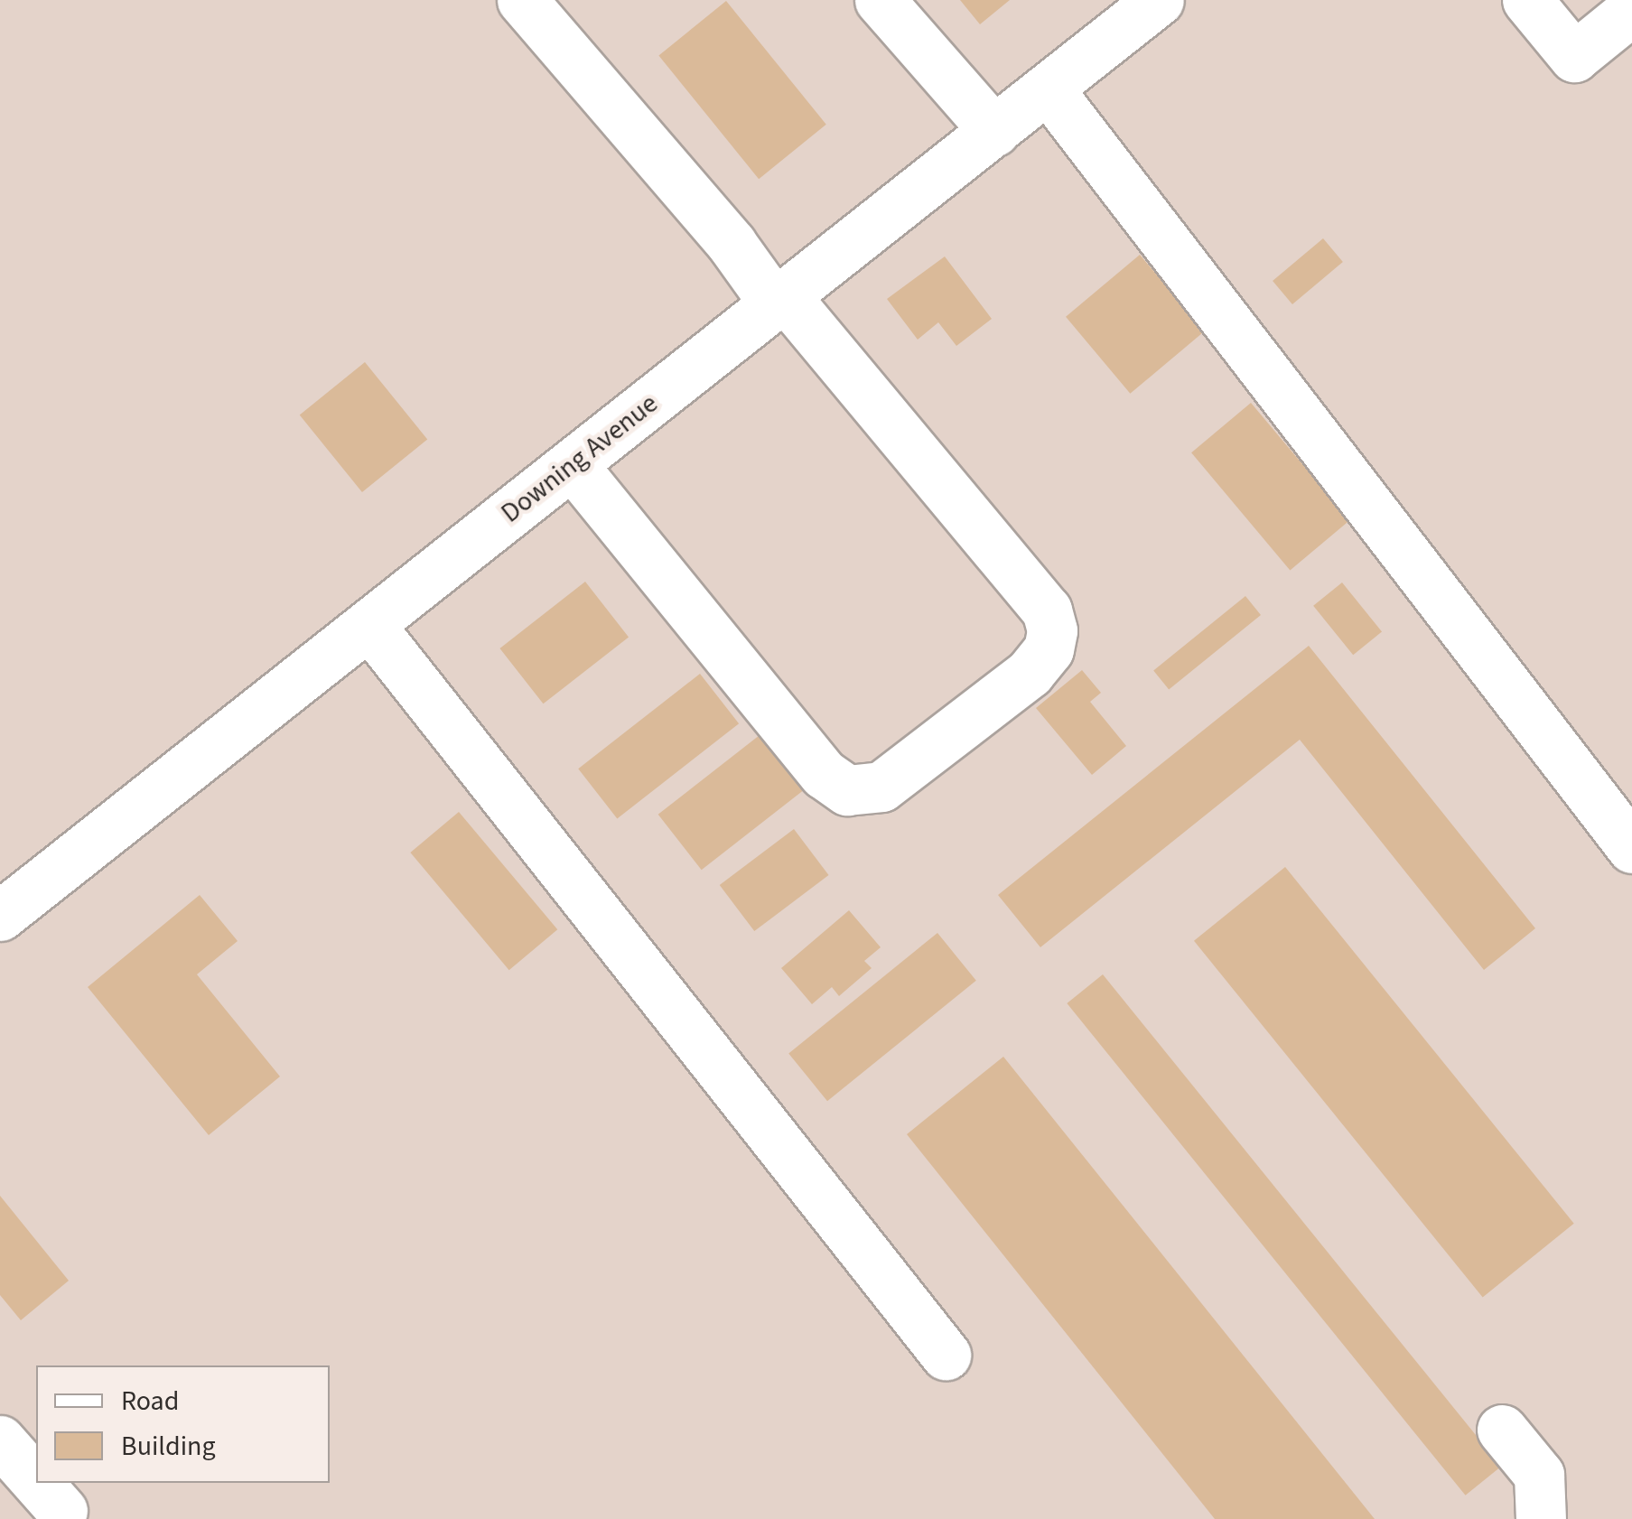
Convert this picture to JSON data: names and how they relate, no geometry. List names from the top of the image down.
{
  "streets": {
    "street": ["Downing Avenue"]
  },
  "legend": ["Road", "Building"]
}
